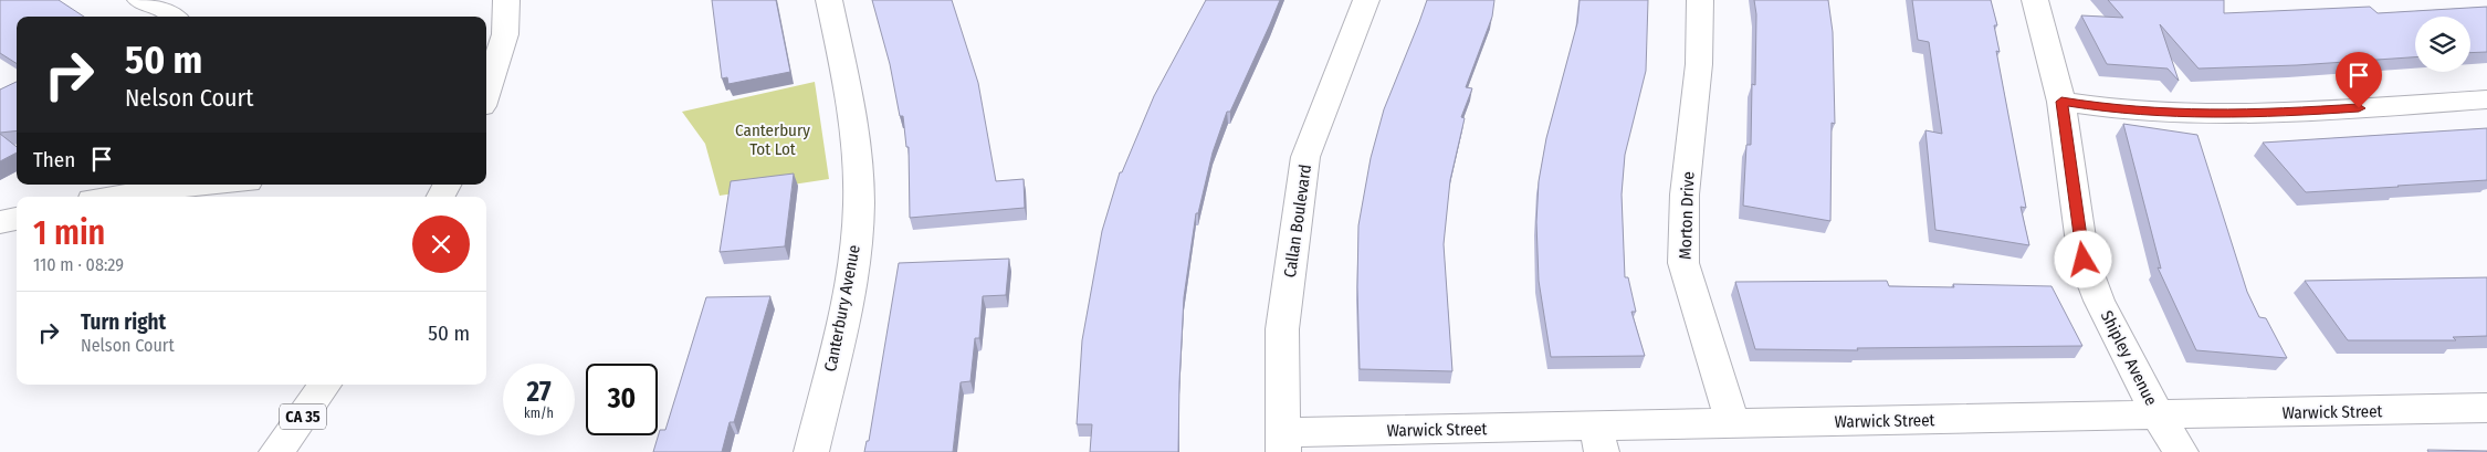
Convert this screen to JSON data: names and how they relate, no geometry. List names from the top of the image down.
{
  "streets": {
    "street": [
      "Morton Drive",
      "Callan Boulevard",
      "Canterbury Avenue",
      "Shipley Avenue",
      "Warwick Street",
      "CA 35"
    ]
  },
  "crossings": [
    ["Morton Drive", "Warwick Street"],
    ["Callan Boulevard", "Warwick Street"],
    ["Shipley Avenue", "Warwick Street"]
  ],
  "parks": ["Canterbury Tot Lot"],
  "page": {
    "turn": ["50 m", "Nelson Court"],
    "then": "Then",
    "heading": ["1 min", "110 m · 08:29"],
    "list": [
      {
        "name": "Turn right",
        "note": "Nelson Court",
        "value": "50 m"
      }
    ],
    "speed": "27 km/h",
    "limit": "30"
  }
}
